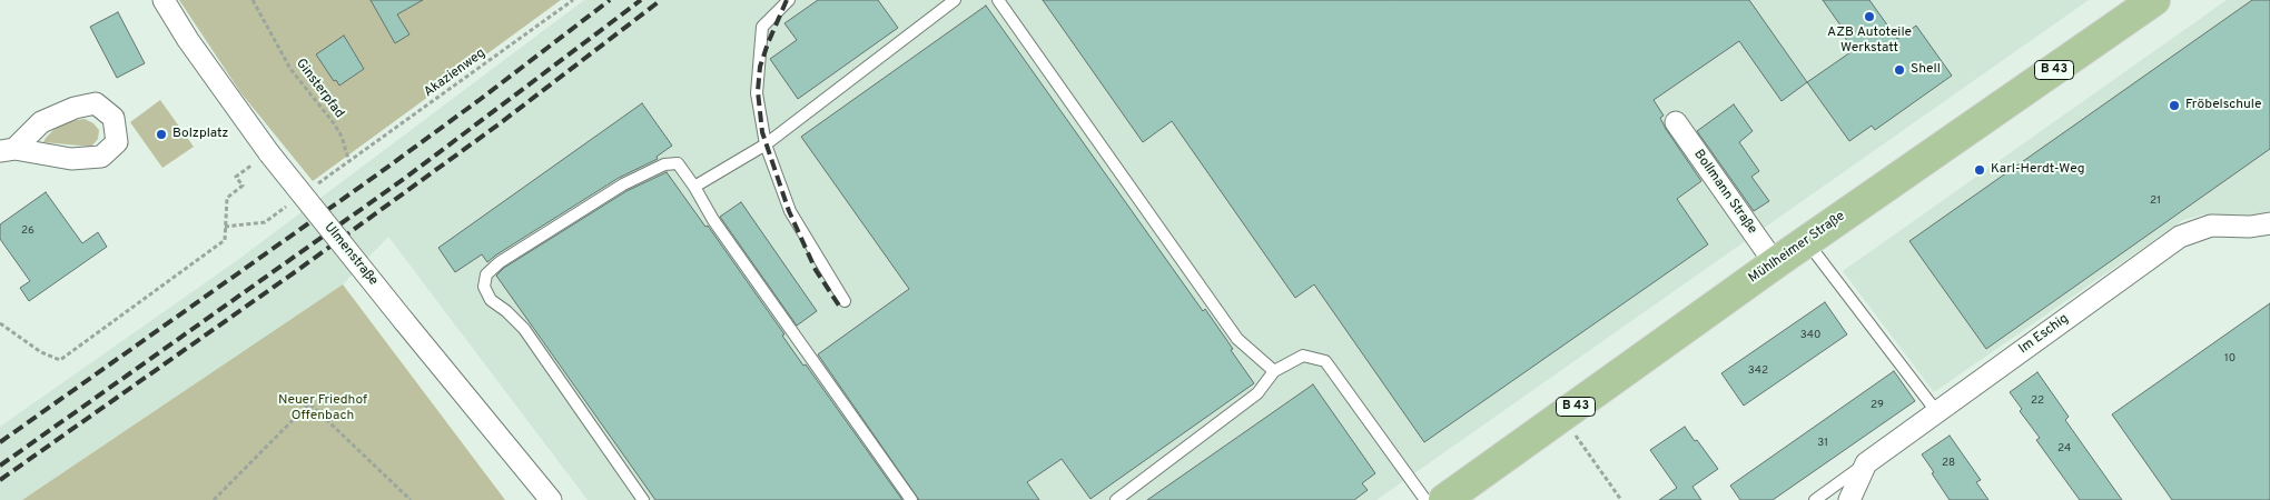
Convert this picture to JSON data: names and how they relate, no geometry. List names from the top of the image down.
{
  "streets": {
    "main road": ["B 43", "Mühlheimer Straße"],
    "street": ["Bollmann Straße", "Ulmenstraße", "Im Eschig"],
    "path": ["Akazienweg", "Ginsterpfad"]
  },
  "crossings": [
    ["Akazienweg", "Ginsterpfad"],
    ["Bollmann Straße", "Mühlheimer Straße"]
  ],
  "parks": ["Neuer Friedhof Offenbach"],
  "places": [
    "AZB Autoteile Werkstatt",
    "Shell",
    "Fröbelschule",
    "Bolzplatz",
    "Karl-Herdt-Weg"
  ],
  "house_numbers": [
    "21",
    "26",
    "340",
    "10",
    "342",
    "22",
    "29",
    "31",
    "24",
    "28"
  ]
}
